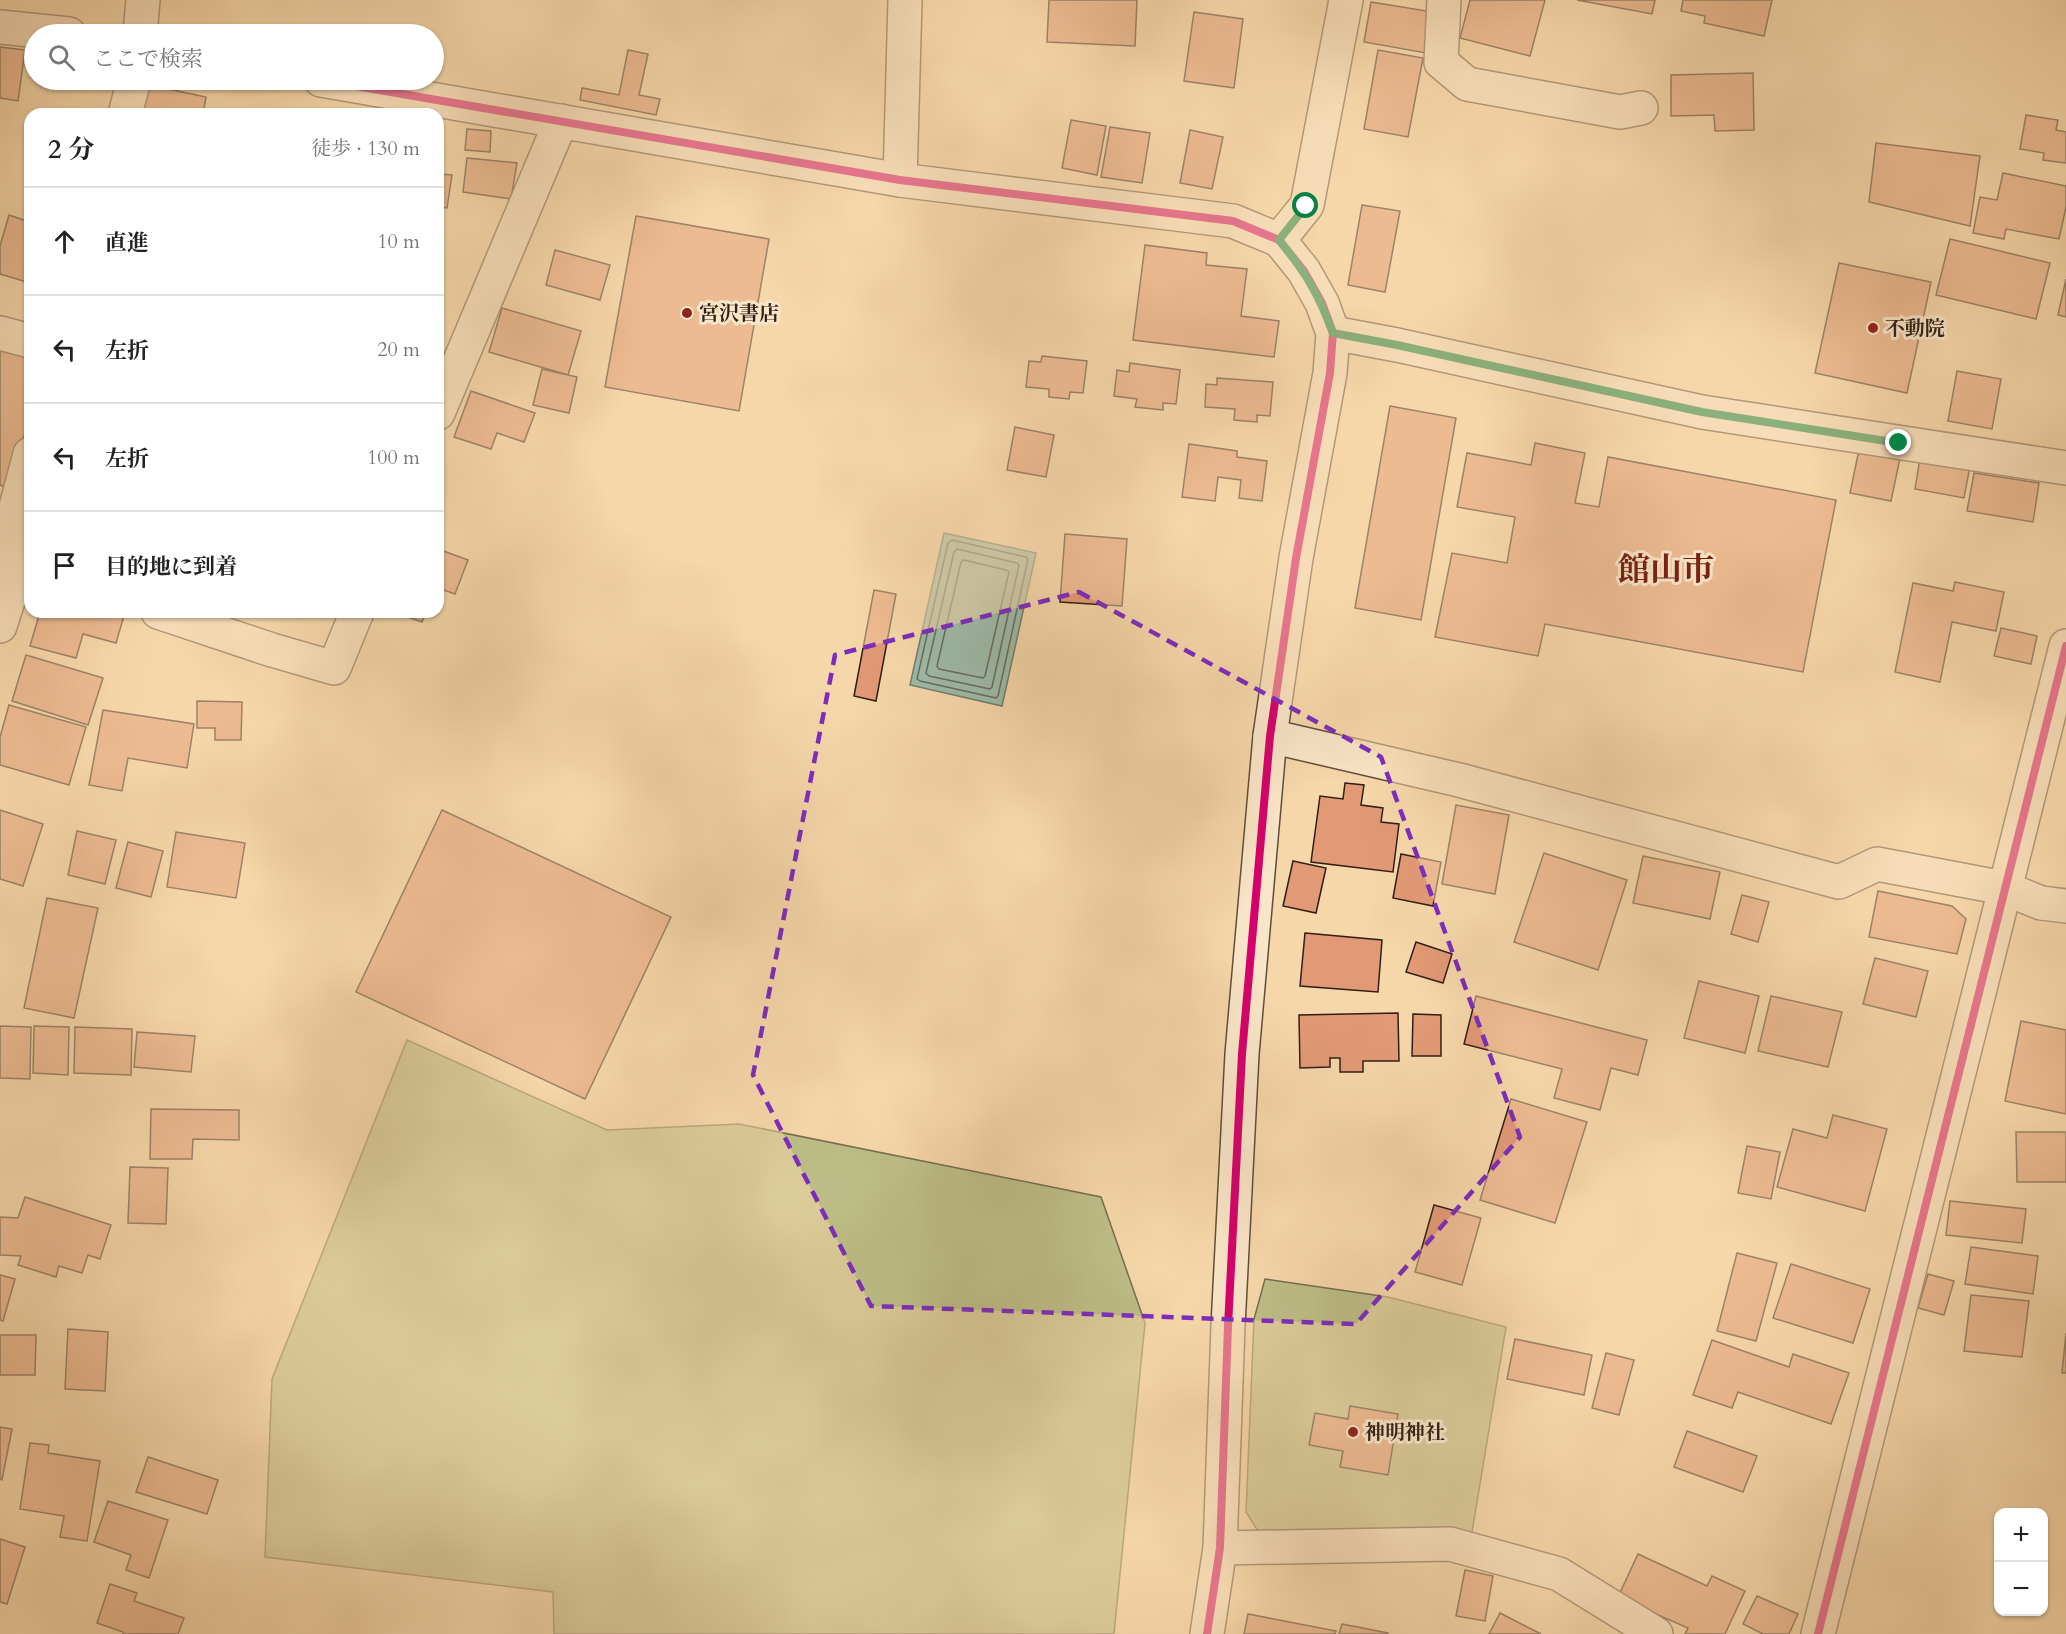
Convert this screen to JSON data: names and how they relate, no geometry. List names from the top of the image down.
{
  "districts": ["館山市"],
  "places": ["宮沢書店", "不動院", "神明神社"],
  "page": {
    "search": "ここで検索",
    "heading": ["2 分", "徒歩 · 130 m"],
    "list": [
      ["直進", "10 m"],
      ["左折", "20 m"],
      ["左折", "100 m"],
      "目的地に到着"
    ],
    "map_buttons": ["+", "−"]
  }
}
